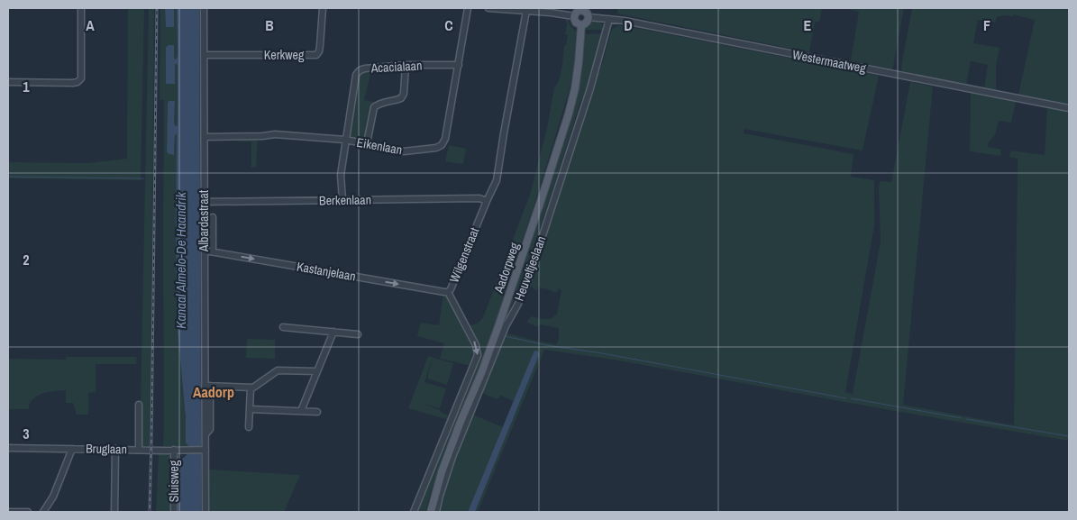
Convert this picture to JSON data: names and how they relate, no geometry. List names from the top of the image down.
{
  "streets": {
    "main road": ["Aadorpweg"],
    "street": [
      "Kerkweg",
      "Westermaatweg",
      "Acacialaan",
      "Eikenlaan",
      "Berkenlaan",
      "Albardastraat",
      "Wilgenstraat",
      "Heuveltjeslaan",
      "Kastanjelaan",
      "Bruglaan",
      "Sluisweg"
    ]
  },
  "crossings": [
    ["Kerkweg", "Albardastraat"],
    ["Westermaatweg", "Aadorpweg"],
    ["Westermaatweg", "Heuveltjeslaan"],
    ["Acacialaan", "Eikenlaan"],
    ["Acacialaan", "Berkenlaan"],
    ["Eikenlaan", "Albardastraat"],
    ["Berkenlaan", "Albardastraat"],
    ["Berkenlaan", "Wilgenstraat"],
    ["Albardastraat", "Kastanjelaan"],
    ["Albardastraat", "Bruglaan"],
    ["Wilgenstraat", "Kastanjelaan"],
    ["Bruglaan", "Sluisweg"]
  ],
  "one_way": ["Wilgenstraat", "Kastanjelaan"],
  "districts": ["Aadorp"],
  "water": ["Kanaal Almelo-De Haandrik"],
  "grid": {
    "columns": [
      "A",
      "B",
      "C",
      "D",
      "E",
      "F"
    ],
    "rows": ["1", "2", "3"]
  }
}
